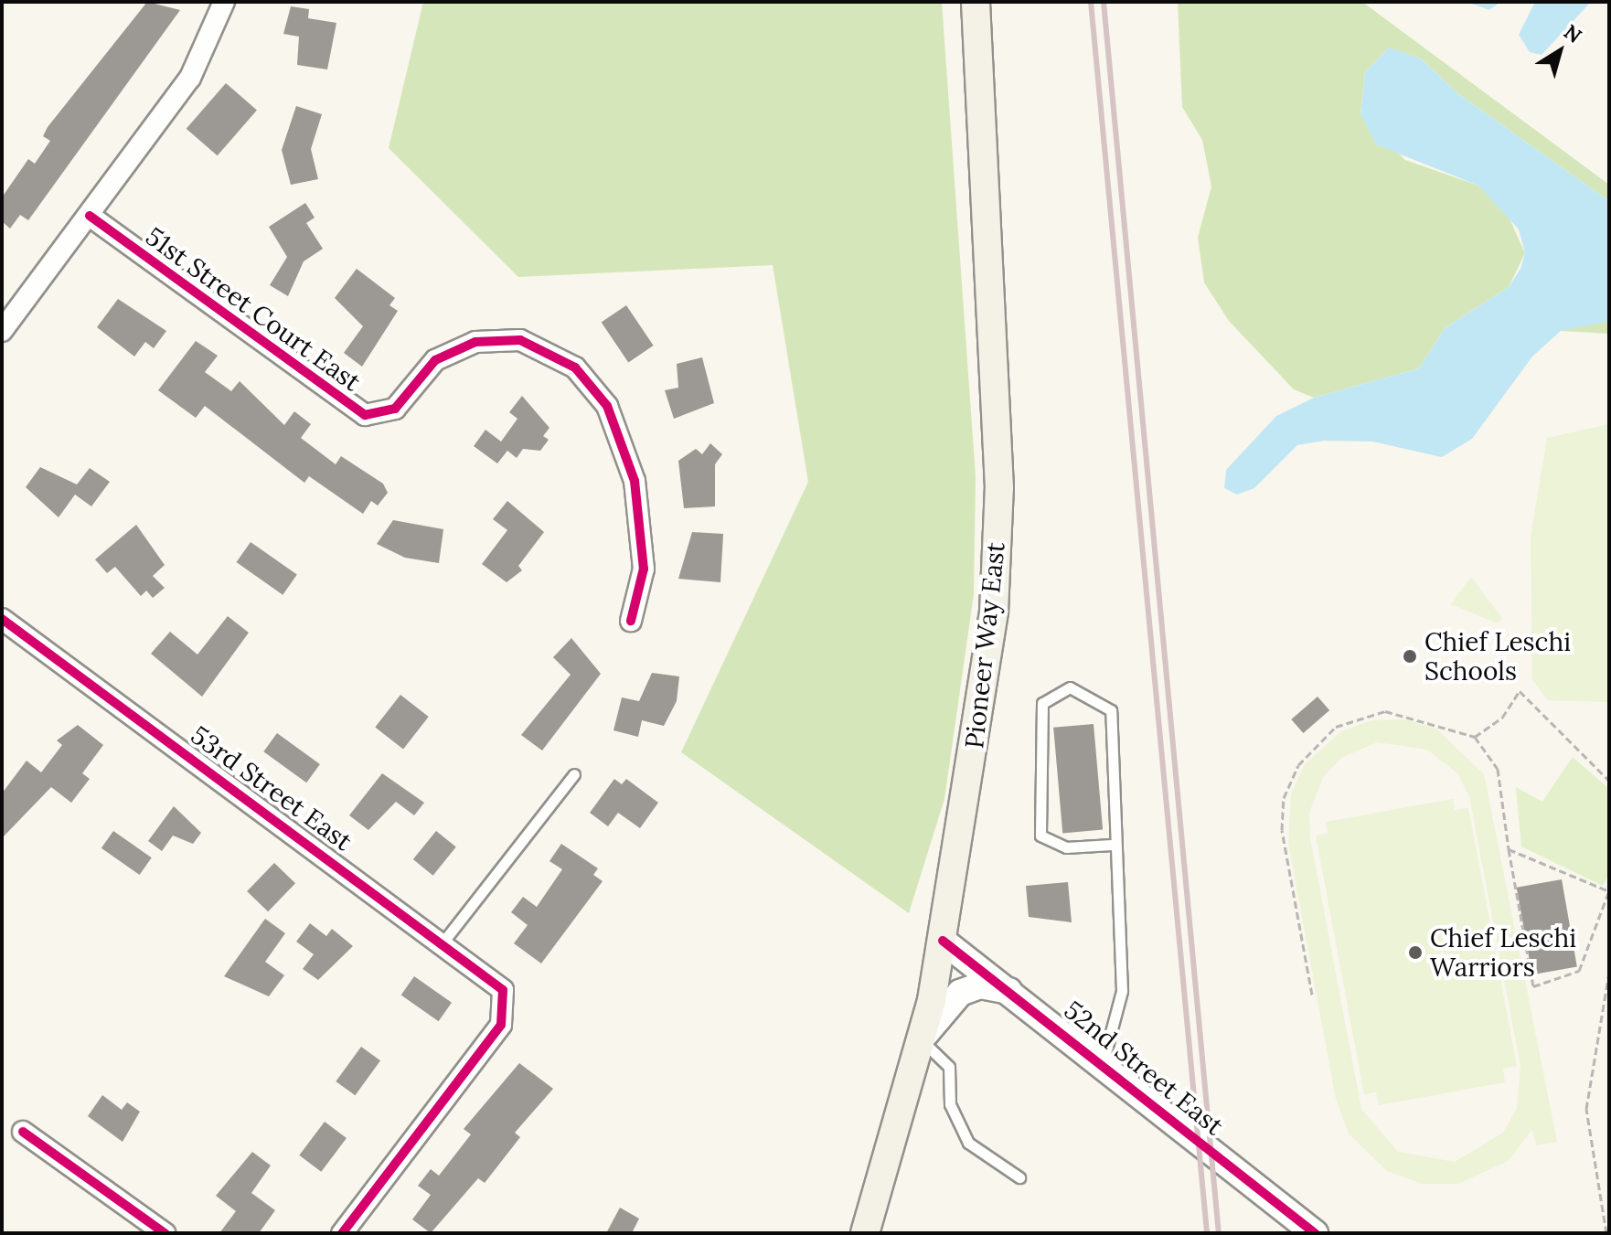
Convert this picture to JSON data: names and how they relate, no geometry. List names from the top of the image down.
{
  "streets": {
    "main road": ["Pioneer Way East"],
    "street": ["51st Street Court East", "53rd Street East", "52nd Street East"]
  },
  "crossings": [
    ["Pioneer Way East", "52nd Street East"]
  ],
  "places": ["Chief Leschi Schools", "Chief Leschi Warriors"],
  "north": "top right"
}
